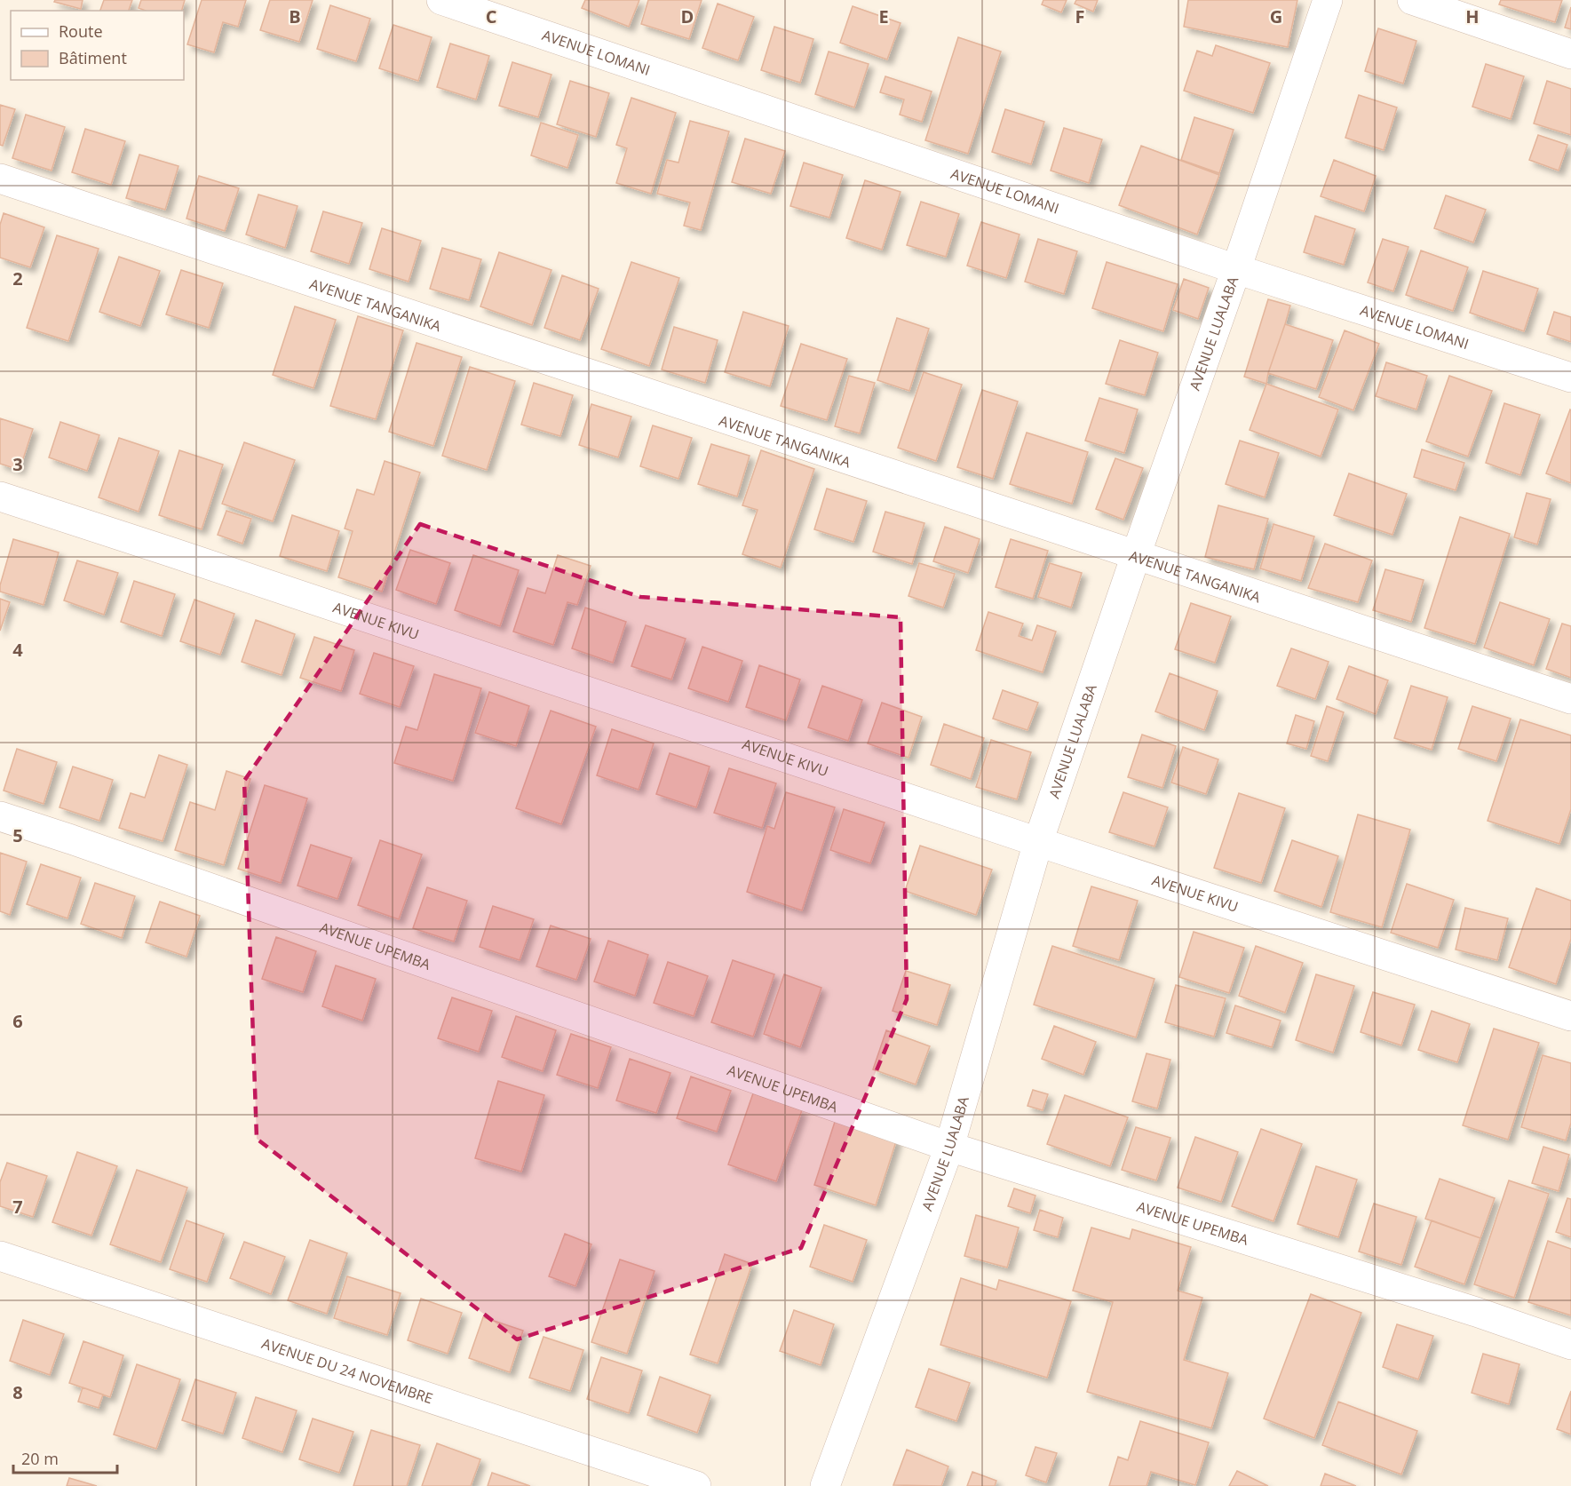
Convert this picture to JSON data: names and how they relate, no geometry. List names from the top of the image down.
{
  "streets": {
    "street": [
      "AVENUE LOMANI",
      "AVENUE TANGANIKA",
      "AVENUE LUALABA",
      "AVENUE KIVU",
      "AVENUE UPEMBA",
      "AVENUE DU 24 NOVEMBRE"
    ]
  },
  "crossings": [
    ["AVENUE LOMANI", "AVENUE LUALABA"],
    ["AVENUE TANGANIKA", "AVENUE LUALABA"],
    ["AVENUE LUALABA", "AVENUE KIVU"],
    ["AVENUE LUALABA", "AVENUE UPEMBA"]
  ],
  "legend": ["Route", "Bâtiment"],
  "scale_bar": "20 m",
  "grid": {
    "columns": [
      "B",
      "C",
      "D",
      "E",
      "F",
      "G",
      "H"
    ],
    "rows": [
      "2",
      "3",
      "4",
      "5",
      "6",
      "7",
      "8"
    ]
  }
}
